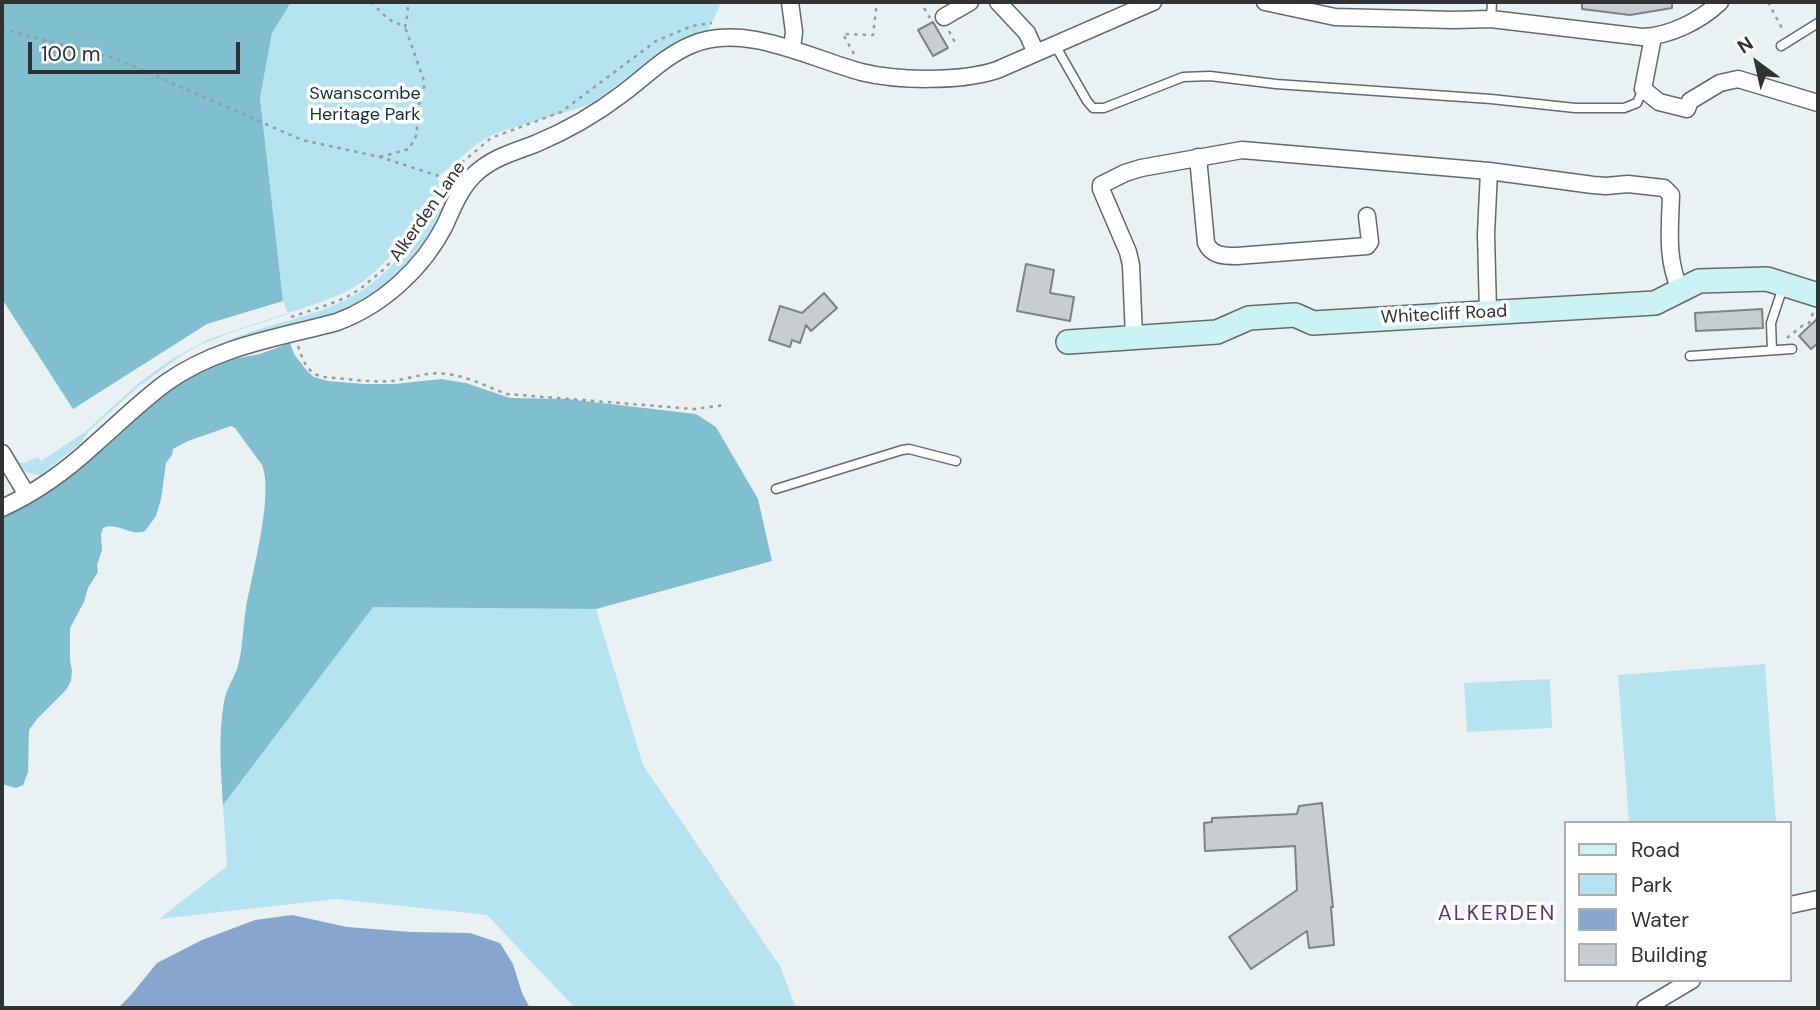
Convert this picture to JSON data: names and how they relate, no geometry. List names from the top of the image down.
{
  "streets": {
    "street": ["Alkerden Lane", "Whitecliff Road"]
  },
  "districts": ["ALKERDEN"],
  "parks": ["Swanscombe Heritage Park"],
  "legend": [
    "Road",
    "Park",
    "Water",
    "Building"
  ],
  "scale_bar": "100 m",
  "north": "top left"
}
